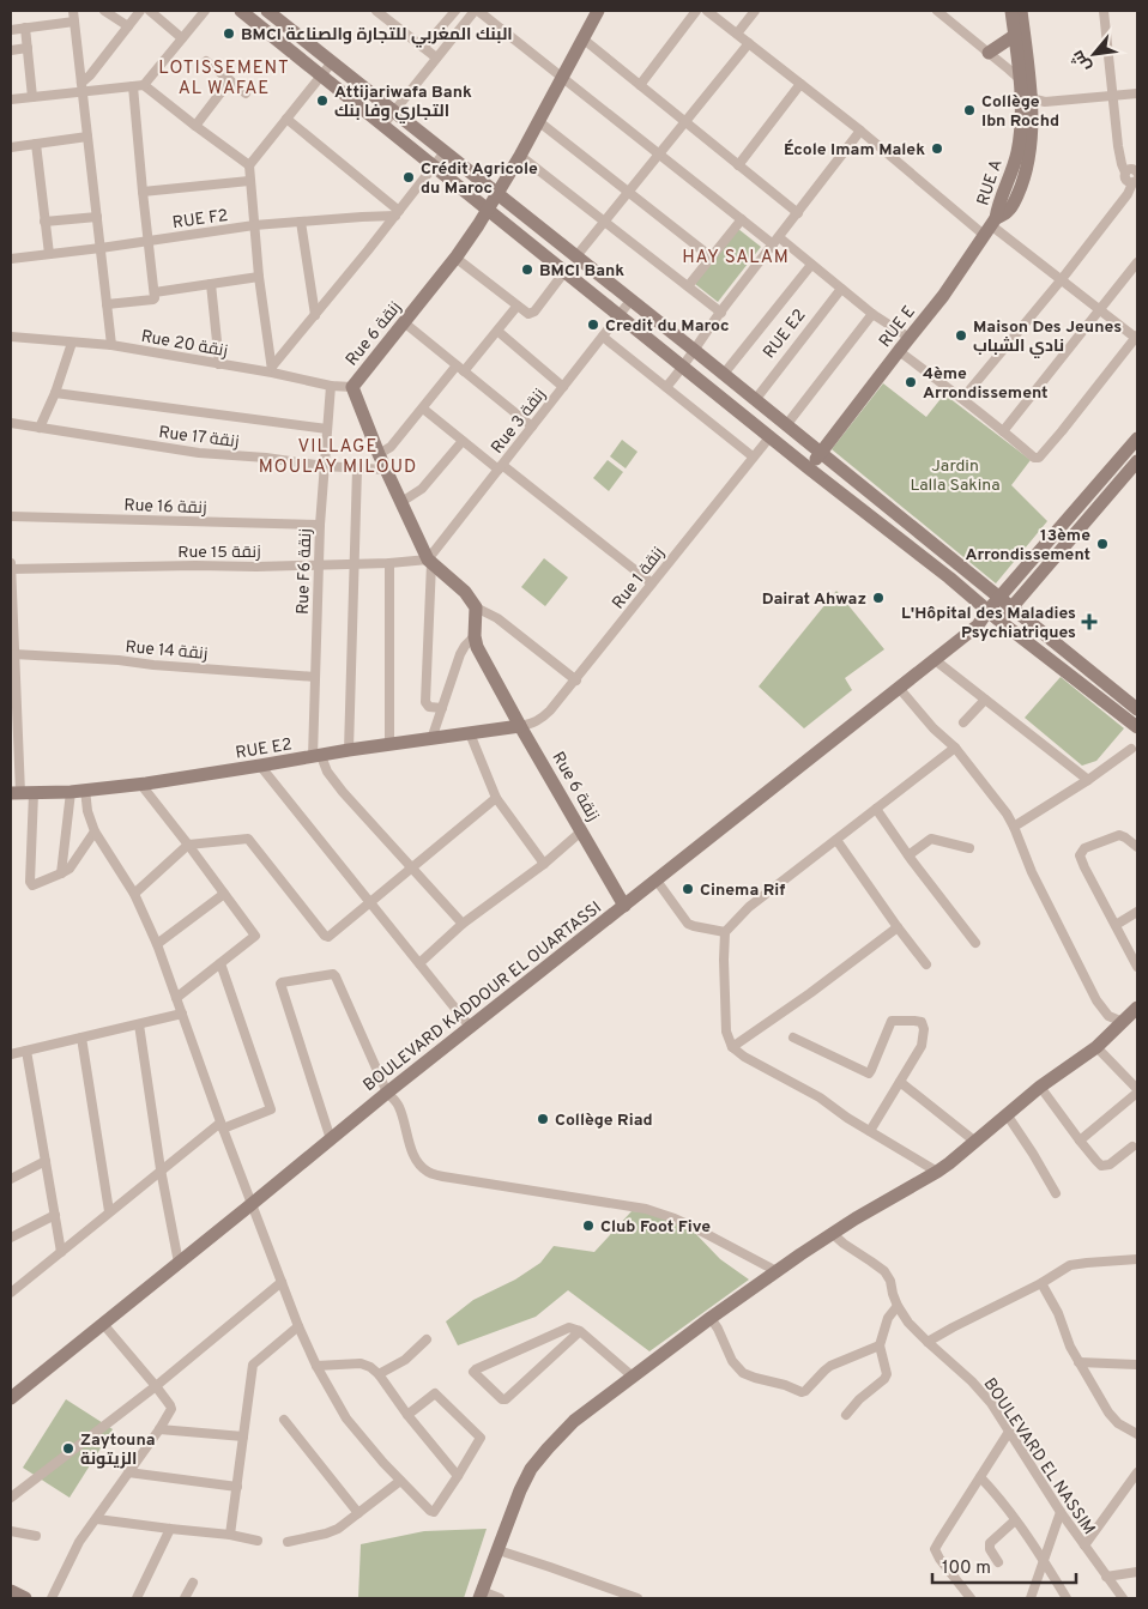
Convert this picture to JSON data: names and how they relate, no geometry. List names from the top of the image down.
{
  "streets": {
    "main road": [
      "RUE A",
      "RUE E",
      "Rue 6 زنقة",
      "RUE E2",
      "BOULEVARD KADDOUR EL OUARTASSI"
    ],
    "street": [
      "RUE F2",
      "Rue 20 زنقة",
      "Rue 3 زنقة",
      "Rue 17 زنقة",
      "Rue 16 زنقة",
      "Rue 15 زنقة",
      "Rue F6 زنقة",
      "Rue 1 زنقة",
      "Rue 14 زنقة",
      "BOULEVARD EL NASSIM"
    ]
  },
  "crossings": [
    ["RUE A", "RUE E"],
    ["Rue 6 زنقة", "RUE E2"],
    ["Rue 6 زنقة", "Rue 20 زنقة"],
    ["Rue 6 زنقة", "Rue 3 زنقة"],
    ["Rue 6 زنقة", "Rue 17 زنقة"],
    ["Rue 6 زنقة", "Rue 15 زنقة"],
    ["Rue 6 زنقة", "Rue 1 زنقة"],
    ["Rue 6 زنقة", "BOULEVARD KADDOUR EL OUARTASSI"],
    ["RUE E2", "Rue F6 زنقة"],
    ["RUE E2", "Rue 1 زنقة"],
    ["Rue 20 زنقة", "Rue F6 زنقة"],
    ["Rue 3 زنقة", "Rue 15 زنقة"],
    ["Rue 17 زنقة", "Rue F6 زنقة"],
    ["Rue 16 زنقة", "Rue F6 زنقة"],
    ["Rue 15 زنقة", "Rue F6 زنقة"],
    ["Rue F6 زنقة", "Rue 14 زنقة"]
  ],
  "districts": ["LOTISSEMENT AL WAFAE", "HAY SALAM", "VILLAGE MOULAY MILOUD"],
  "parks": ["Jardin Lalla Sakina"],
  "places": {
    "other": [
      "BMCI البنك المغربي للتجارة والصناعة",
      "Attijariwafa Bank التجاري وفا بنك",
      "Collège Ibn Rochd",
      "École Imam Malek",
      "Crédit Agricole du Maroc",
      "BMCI Bank",
      "Credit du Maroc",
      "Maison Des Jeunes نادي الشباب",
      "4ème Arrondissement",
      "13ème Arrondissement",
      "Dairat Ahwaz",
      "Cinema Rif",
      "Collège Riad",
      "Club Foot Five",
      "Zaytouna الزيتونة"
    ],
    "health": ["L'Hôpital des Maladies Psychiatriques"]
  },
  "scale_bar": "100 m",
  "north": "bottom left"
}
